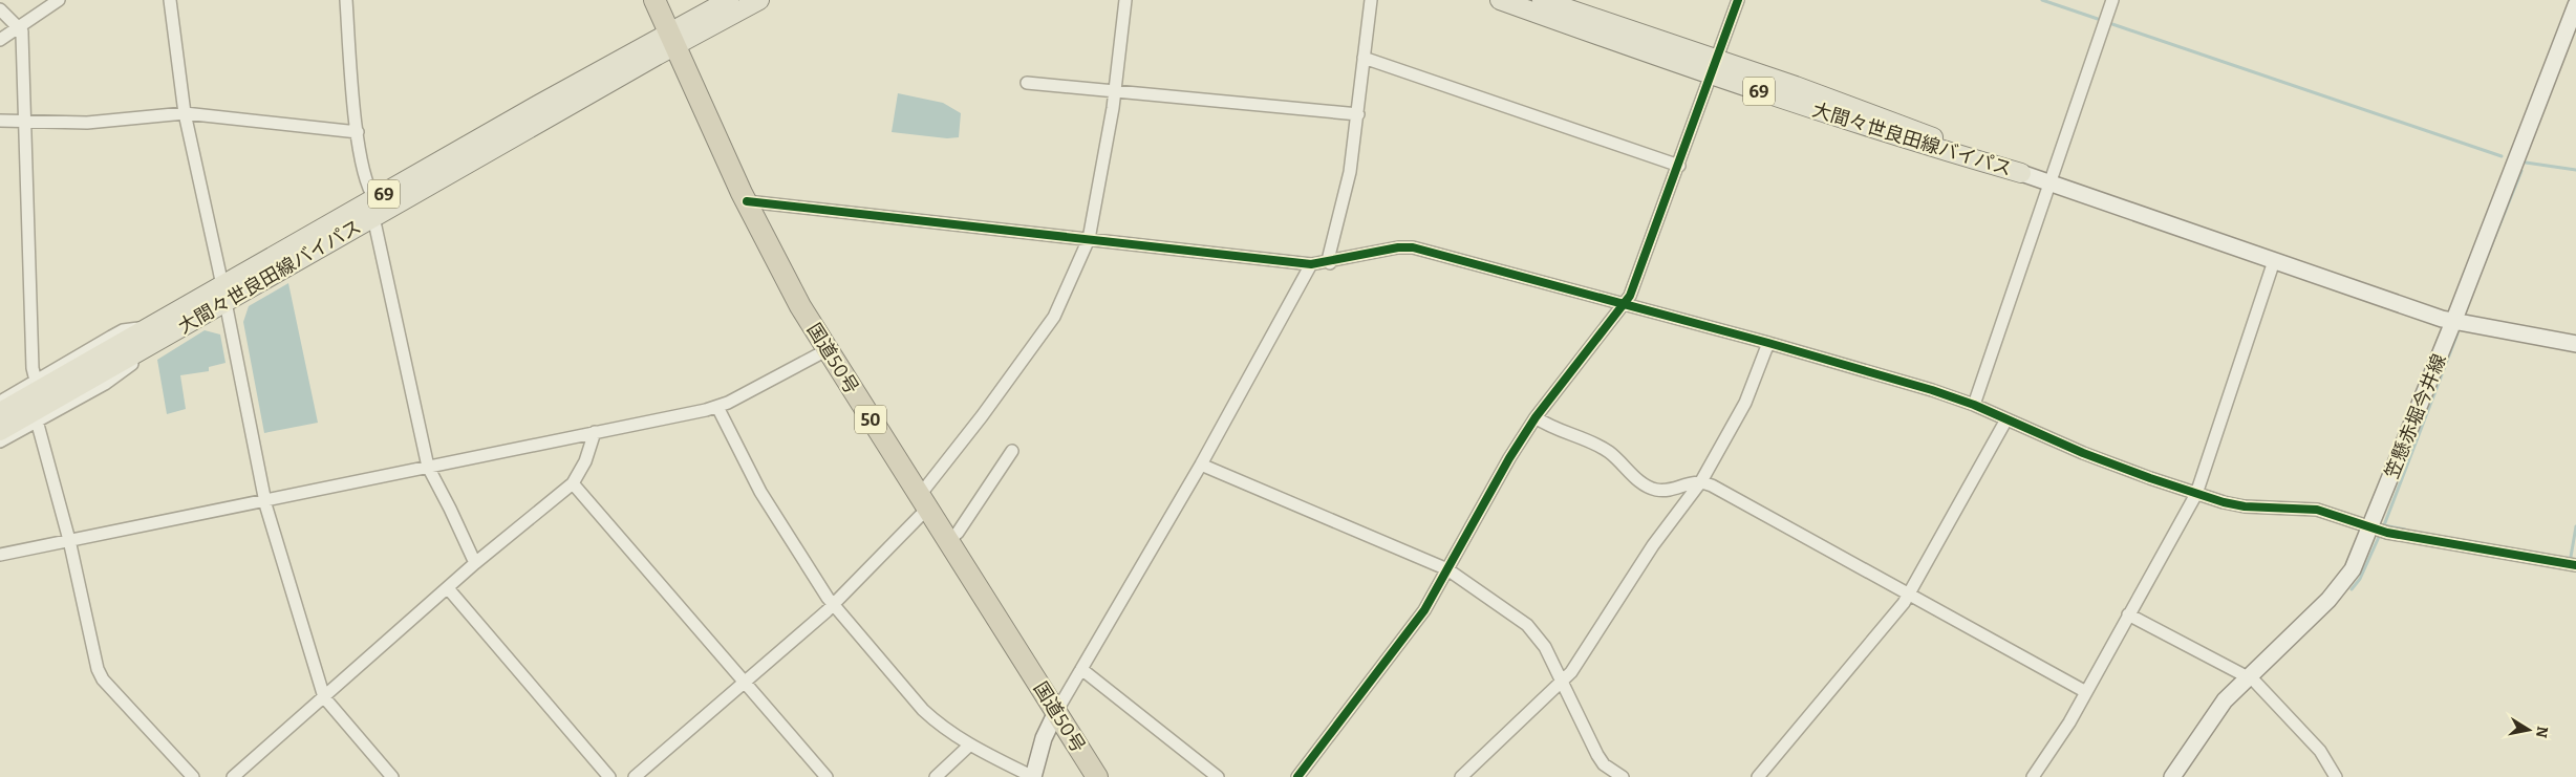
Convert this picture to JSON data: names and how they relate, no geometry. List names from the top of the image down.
{
  "streets": {
    "highway": ["国道50号", "50"],
    "main road": ["69", "大間々世良田線バイパス", "笠懸赤堀今井線"]
  },
  "crossings": [
    ["大間々世良田線バイパス", "国道50号"]
  ],
  "north": "right"
}
